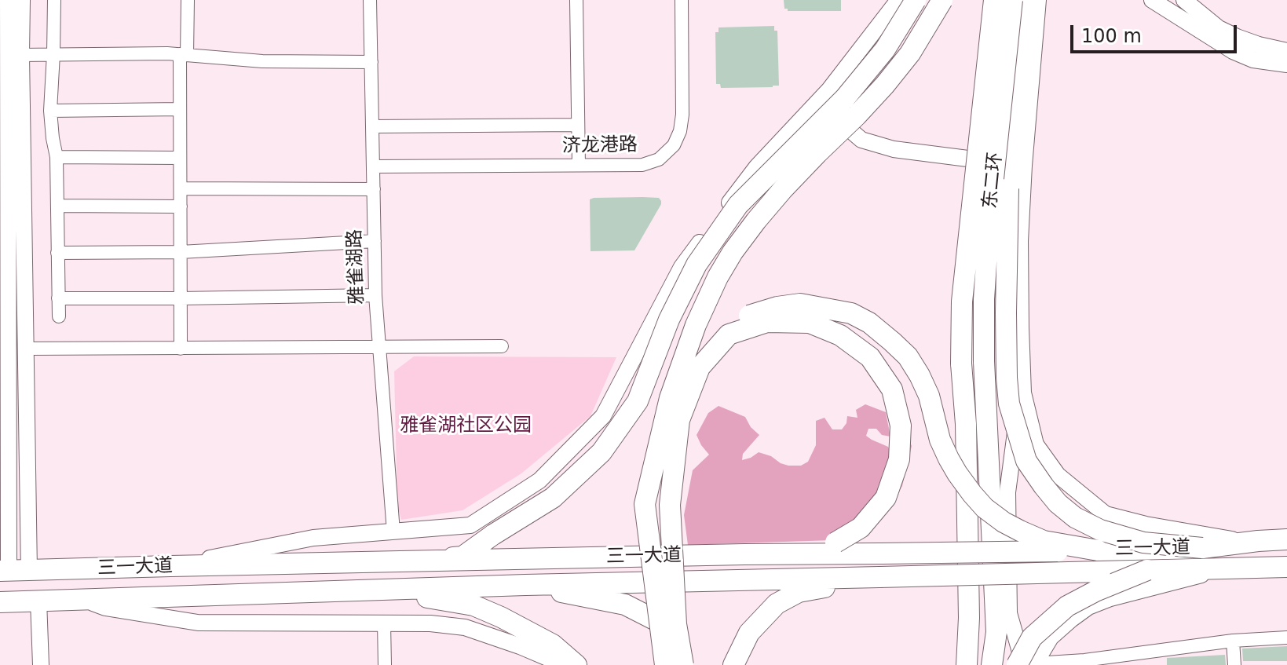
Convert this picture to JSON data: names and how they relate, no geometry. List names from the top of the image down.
{
  "streets": {
    "highway": ["东二环", "三一大道"],
    "street": ["济龙港路", "雅雀湖路"]
  },
  "crossings": [
    ["济龙港路", "雅雀湖路"]
  ],
  "parks": ["雅雀湖社区公园"],
  "scale_bar": "100 m"
}
